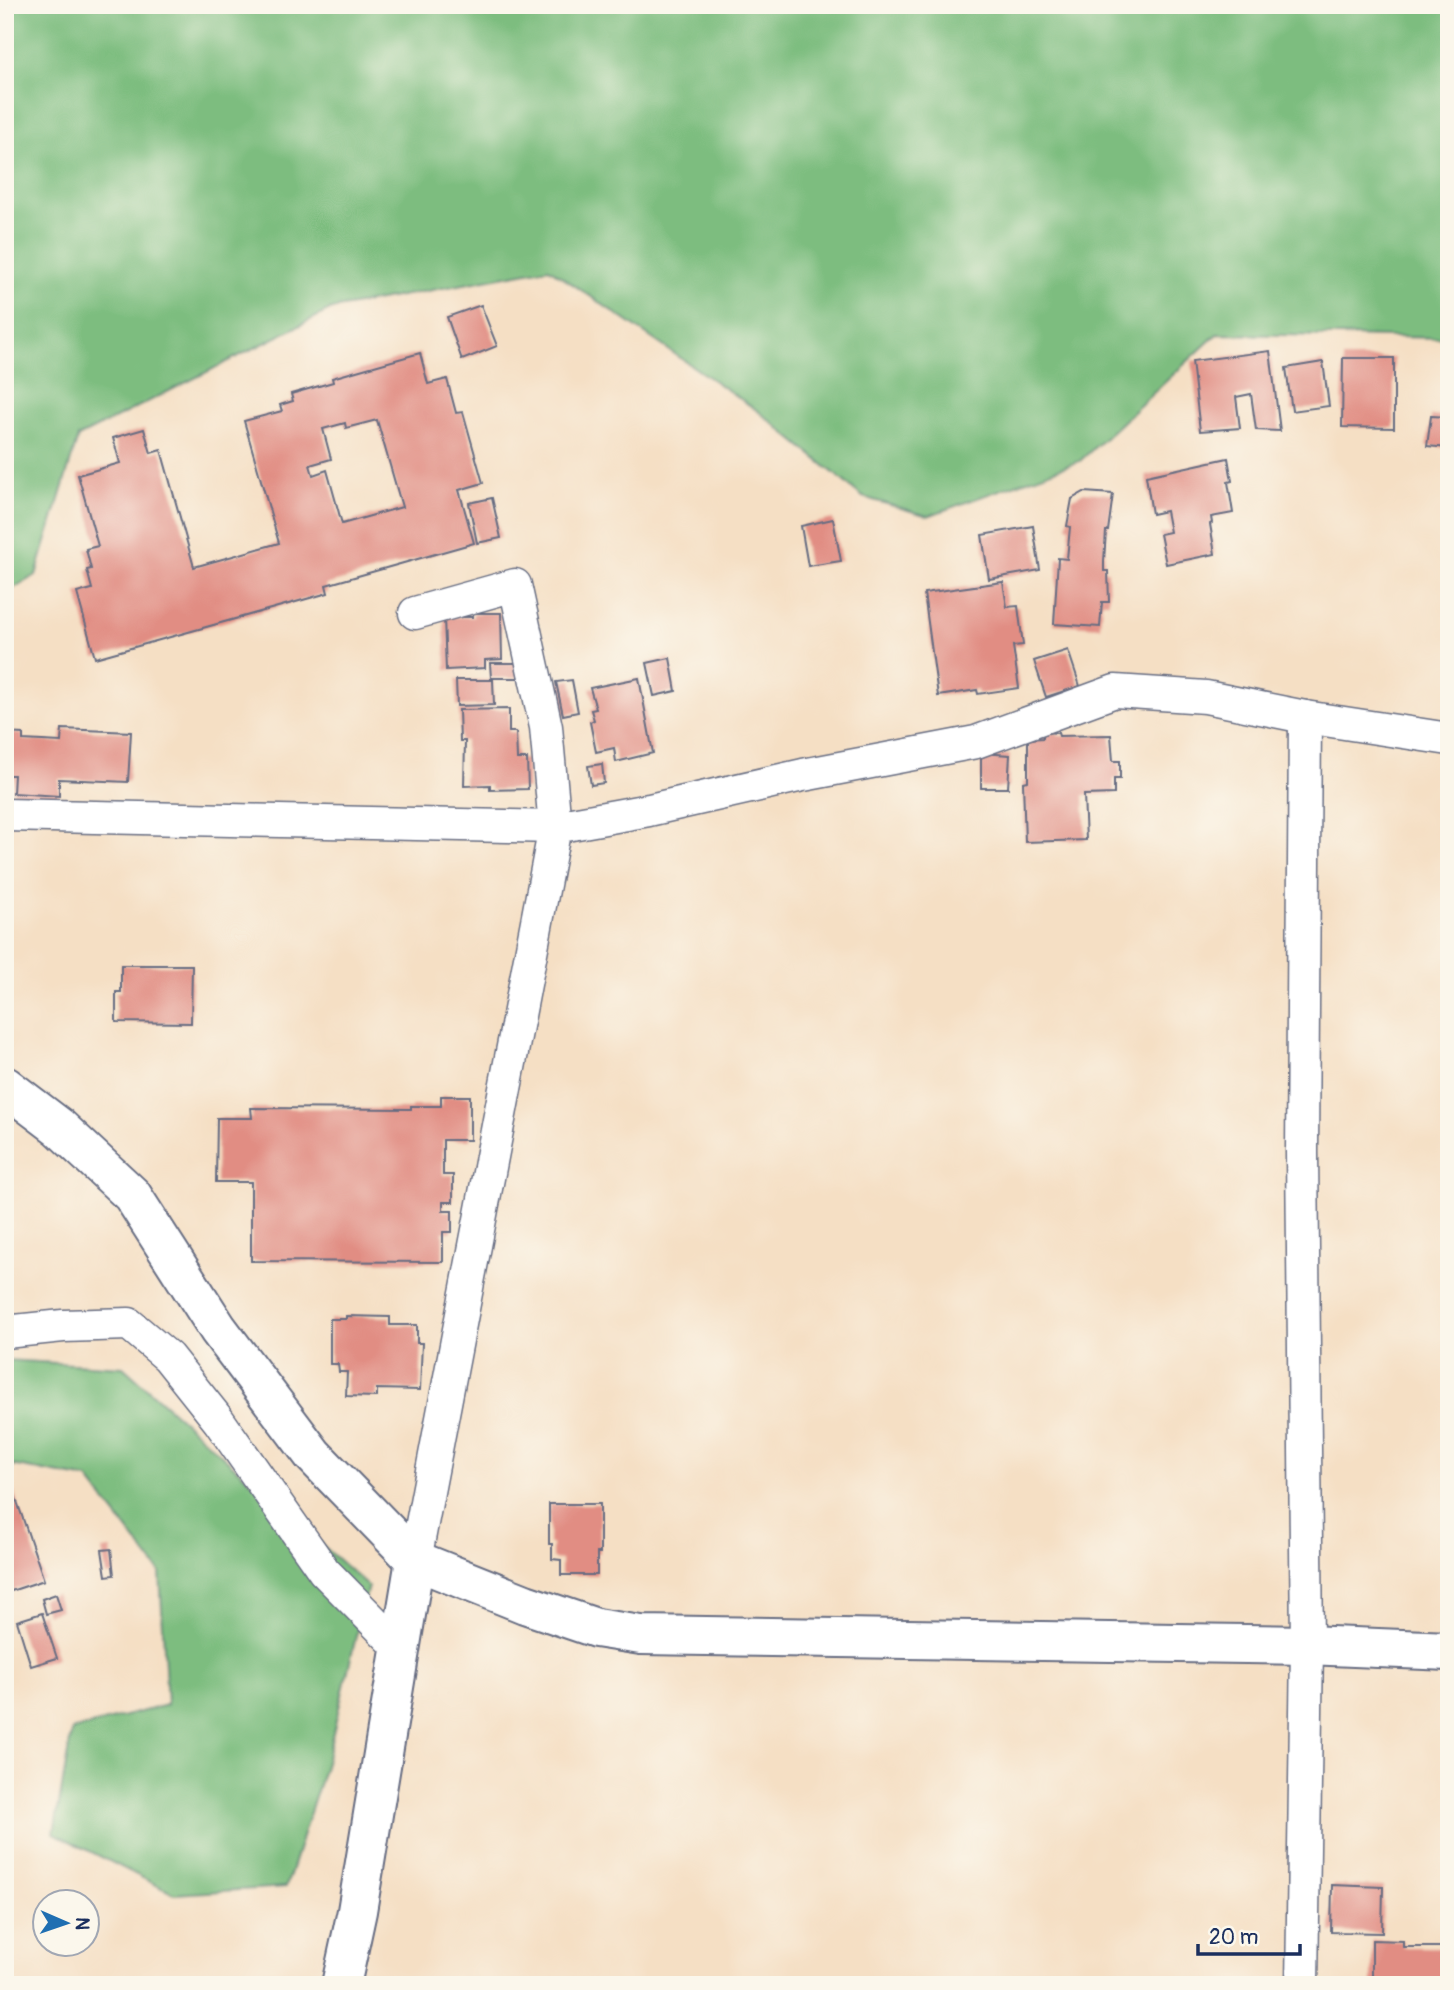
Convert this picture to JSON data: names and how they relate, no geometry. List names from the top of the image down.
{
  "scale_bar": "20 m",
  "north": "right"
}
